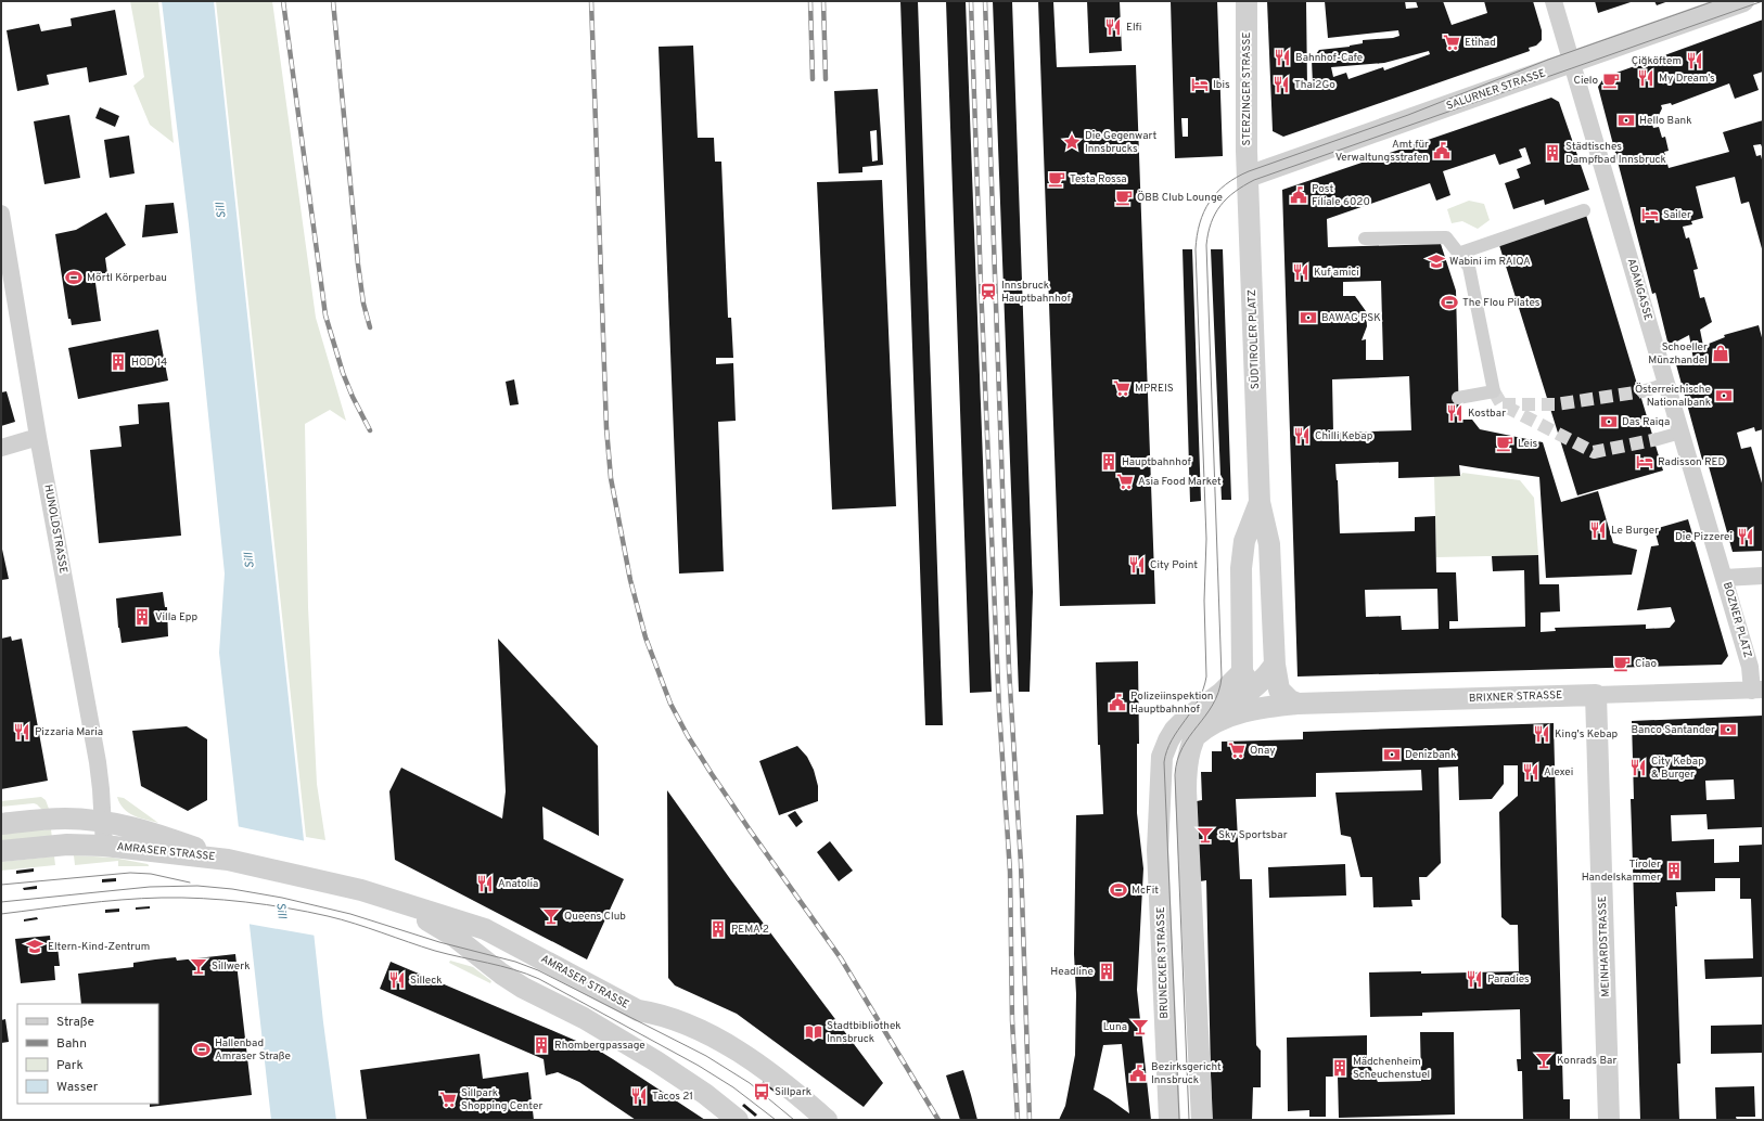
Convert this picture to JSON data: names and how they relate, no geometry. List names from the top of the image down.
{
  "streets": {
    "street": [
      "STERZINGER STRASSE",
      "SALURNER STRASSE",
      "ADAMGASSE",
      "SÜDTIROLER PLATZ",
      "HUNOLDSTRASSE",
      "BOZNER PLATZ",
      "BRIXNER STRASSE",
      "AMRASER STRASSE",
      "MEINHARDSTRASSE",
      "BRUNECKER STRASSE"
    ]
  },
  "crossings": [
    ["STERZINGER STRASSE", "SALURNER STRASSE"],
    ["STERZINGER STRASSE", "SÜDTIROLER PLATZ"],
    ["SALURNER STRASSE", "ADAMGASSE"],
    ["SALURNER STRASSE", "SÜDTIROLER PLATZ"],
    ["ADAMGASSE", "BOZNER PLATZ"],
    ["SÜDTIROLER PLATZ", "BRIXNER STRASSE"],
    ["HUNOLDSTRASSE", "AMRASER STRASSE"],
    ["BOZNER PLATZ", "BRIXNER STRASSE"],
    ["BRIXNER STRASSE", "MEINHARDSTRASSE"]
  ],
  "water": ["Sill"],
  "places": {
    "restaurant": [
      "Elfi",
      "Bahnhof-Cafe",
      "Çiğköftem",
      "My Dream’s",
      "Thai2Go",
      "Kuf amici",
      "Kostbar",
      "Chilli Kebap",
      "Le Burger",
      "Die Pizzerei",
      "City Point",
      "Pizzaria Maria",
      "King's Kebap",
      "City Kebap & Burger",
      "Alexei",
      "Anatolia",
      "Paradies",
      "Silleck",
      "Tacos 21"
    ],
    "supermarket": [
      "Etihad",
      "MPREIS",
      "Asia Food Market",
      "Onay",
      "Sillpark Shopping Center"
    ],
    "cafe": [
      "Cielo",
      "Testa Rossa",
      "ÖBB Club Lounge",
      "Leis",
      "Ciao"
    ],
    "hotel": ["Ibis", "Sailer", "Radisson RED"],
    "bank": [
      "Hello Bank",
      "BAWAG PSK",
      "Österreichische Nationalbank",
      "Das Raiqa",
      "Banco Santander",
      "Denizbank"
    ],
    "place": ["Die Gegenwart Innsbrucks"],
    "public building": [
      "Amt für Verwaltungsstrafen",
      "Post Filiale 6020",
      "Polizeiinspektion Hauptbahnhof",
      "Bezirksgericht Innsbruck"
    ],
    "building": [
      "Städtisches Dampfbad Innsbruck",
      "HOD 14",
      "Hauptbahnhof",
      "Villa Epp",
      "Tiroler Handelskammer",
      "PEMA 2",
      "Headline",
      "Rhombergpassage",
      "Mädchenheim Scheuchenstuel"
    ],
    "school or university": ["Wabini im RAIQA", "Eltern-Kind-Zentrum"],
    "sports": [
      "Mörtl Körperbau",
      "The Flou Pilates",
      "McFit",
      "Hallenbad Amraser Straße"
    ],
    "station": ["Innsbruck Hauptbahnhof"],
    "shop": ["Schoeller Münzhandel"],
    "bar": [
      "Sky Sportsbar",
      "Queens Club",
      "Sillwerk",
      "Luna",
      "Konrads Bar"
    ],
    "library": ["Stadtbibliothek Innsbruck"],
    "bus stop": ["Sillpark"]
  },
  "legend": [
    "Straße",
    "Bahn",
    "Park",
    "Wasser"
  ]
}
